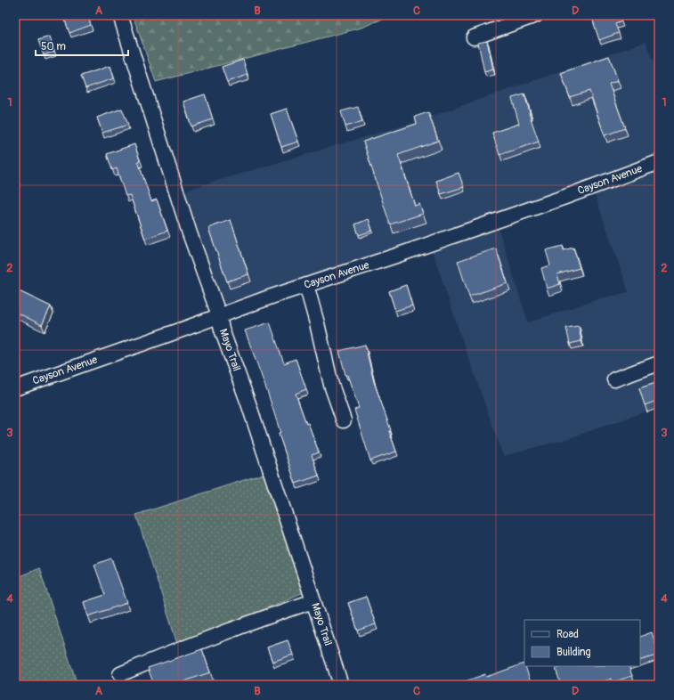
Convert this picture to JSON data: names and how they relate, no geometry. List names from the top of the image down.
{
  "streets": {
    "street": ["Cayson Avenue", "Mayo Trail"]
  },
  "crossings": [
    ["Cayson Avenue", "Mayo Trail"]
  ],
  "legend": ["Road", "Building"],
  "scale_bar": "50 m",
  "grid": {
    "columns": [
      "A",
      "B",
      "C",
      "D"
    ],
    "rows": [
      "1",
      "2",
      "3",
      "4"
    ]
  }
}
